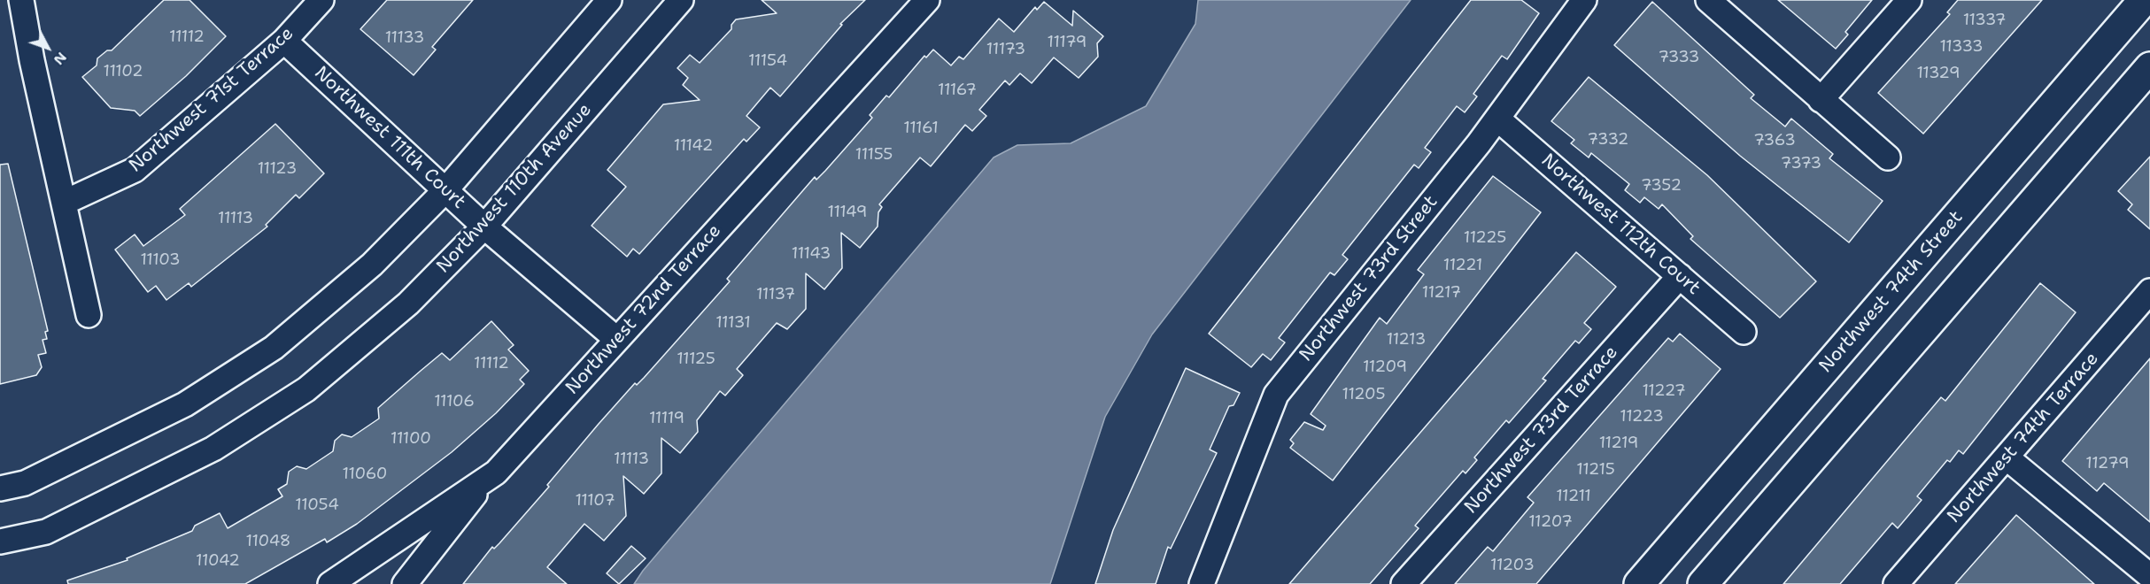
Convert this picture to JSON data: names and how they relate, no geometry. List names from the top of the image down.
{
  "streets": {
    "main road": ["Northwest 74th Street"],
    "street": [
      "Northwest 71st Terrace",
      "Northwest 111th Court",
      "Northwest 110th Avenue",
      "Northwest 112th Court",
      "Northwest 73rd Street",
      "Northwest 72nd Terrace",
      "Northwest 73rd Terrace",
      "Northwest 74th Terrace"
    ]
  },
  "crossings": [
    ["Northwest 71st Terrace", "Northwest 111th Court"],
    ["Northwest 111th Court", "Northwest 110th Avenue"],
    ["Northwest 111th Court", "Northwest 72nd Terrace"],
    ["Northwest 112th Court", "Northwest 73rd Street"],
    ["Northwest 112th Court", "Northwest 73rd Terrace"]
  ],
  "house_numbers": [
    "11337",
    "11112",
    "11133",
    "11179",
    "11333",
    "11173",
    "7333",
    "11154",
    "11102",
    "11329",
    "11167",
    "11161",
    "7332",
    "7363",
    "11142",
    "11155",
    "7373",
    "11123",
    "7352",
    "11149",
    "11113",
    "11225",
    "11143",
    "11103",
    "11221",
    "11217",
    "11137",
    "11131",
    "11213",
    "11125",
    "11112",
    "11209",
    "11227",
    "11205",
    "11106",
    "11223",
    "11119",
    "11100",
    "11219",
    "11113",
    "11279",
    "11215",
    "11060",
    "11211",
    "11107",
    "11054",
    "11207",
    "11048",
    "11042",
    "11203"
  ],
  "north": "bottom right"
}
